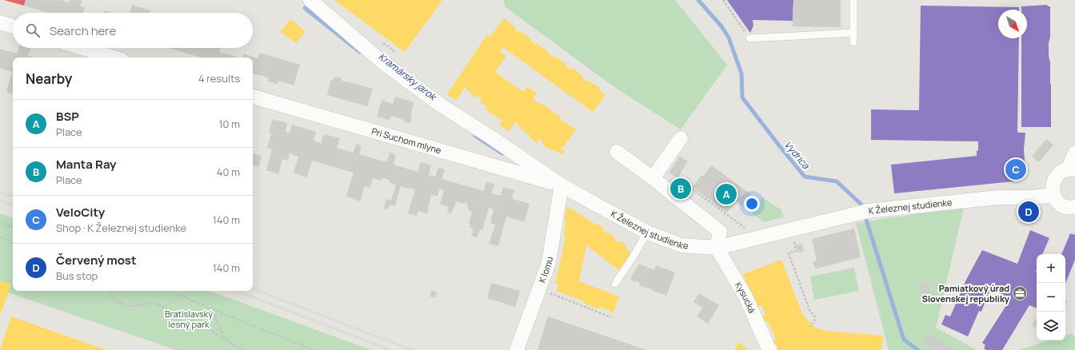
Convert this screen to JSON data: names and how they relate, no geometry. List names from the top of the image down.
{
  "streets": {
    "street": [
      "Pri Suchom mlyne",
      "K Železnej studienke",
      "K lomu",
      "Kysucká"
    ]
  },
  "crossings": [
    ["Pri Suchom mlyne", "K Železnej studienke"],
    ["Pri Suchom mlyne", "K lomu"],
    ["K Železnej studienke", "K lomu"],
    ["K Železnej studienke", "Kysucká"]
  ],
  "water": ["Kramársky jarok", "Vydrica"],
  "parks": ["Bratislavský lesný park"],
  "places": {
    "office": ["Pamiatkový úrad Slovenskej republiky"]
  },
  "north": "bottom right",
  "page": {
    "search": "Search here",
    "heading": ["Nearby", "4 results"],
    "list": [
      {
        "mark": "A",
        "name": "BSP",
        "note": "Place",
        "value": "10 m"
      },
      {
        "mark": "B",
        "name": "Manta Ray",
        "note": "Place",
        "value": "40 m"
      },
      {
        "mark": "C",
        "name": "VeloCity",
        "note": "Shop · K Železnej studienke",
        "value": "140 m"
      },
      {
        "mark": "D",
        "name": "Červený most",
        "note": "Bus stop",
        "value": "140 m"
      }
    ],
    "pins": [
      "C",
      "B",
      "A",
      "D"
    ],
    "map_buttons": ["+", "−"]
  }
}
